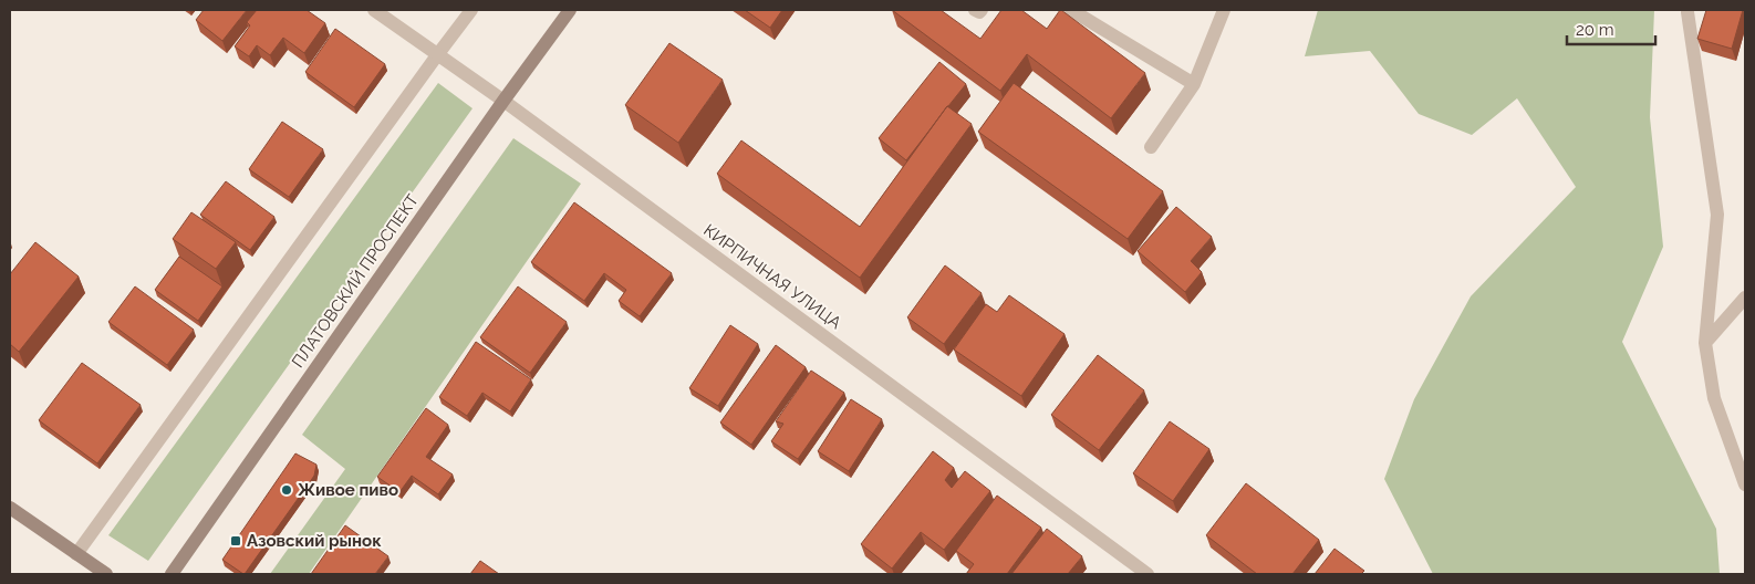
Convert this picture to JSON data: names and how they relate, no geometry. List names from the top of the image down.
{
  "streets": {
    "main road": ["ПЛАТОВСКИЙ ПРОСПЕКТ"],
    "street": ["КИРПИЧНАЯ УЛИЦА"]
  },
  "crossings": [
    ["КИРПИЧНАЯ УЛИЦА", "ПЛАТОВСКИЙ ПРОСПЕКТ"]
  ],
  "places": {
    "other": ["Живое пиво"],
    "transit": ["Азовский рынок"]
  },
  "scale_bar": "20 m"
}
